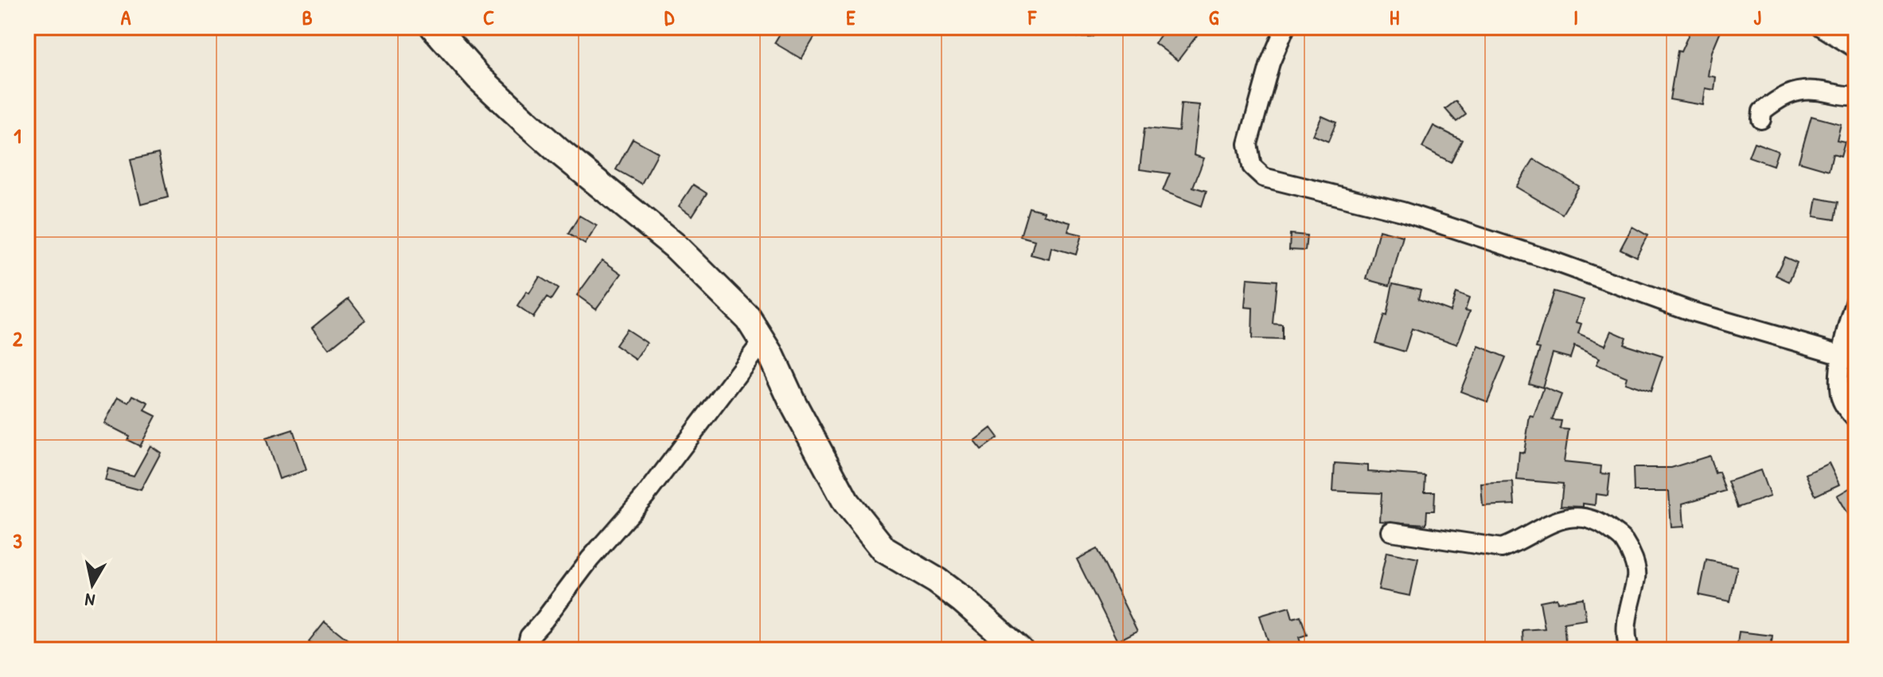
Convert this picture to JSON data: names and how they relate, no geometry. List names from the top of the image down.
{
  "north": "bottom",
  "grid": {
    "columns": [
      "A",
      "B",
      "C",
      "D",
      "E",
      "F",
      "G",
      "H",
      "I",
      "J"
    ],
    "rows": ["1", "2", "3"]
  }
}
